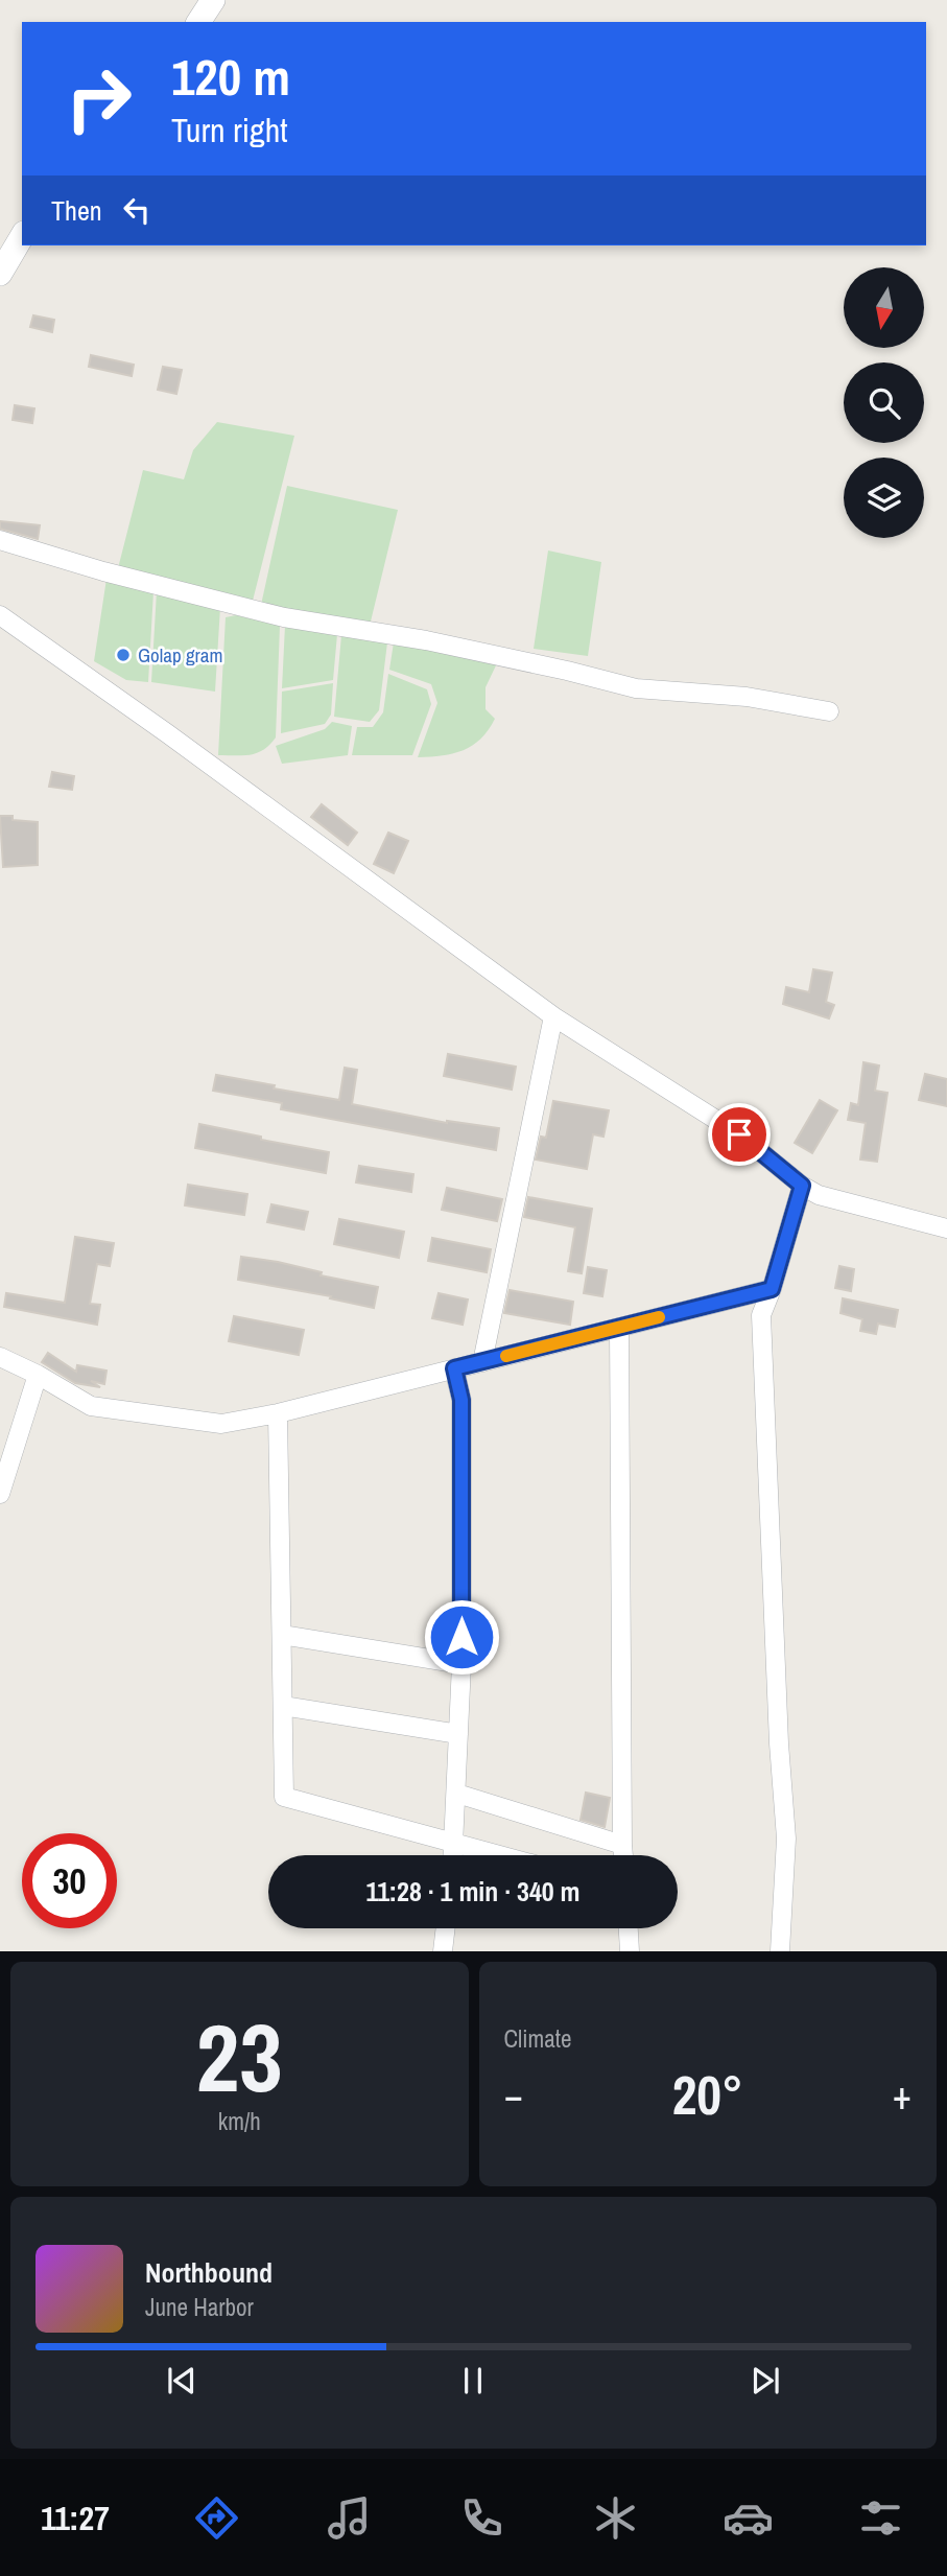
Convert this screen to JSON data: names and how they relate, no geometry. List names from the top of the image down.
{
  "places": ["Golap gram"],
  "north": "bottom",
  "page": {
    "turn": ["120 m", "Turn right"],
    "then": "Then",
    "limit": "30",
    "trip": "11:28 · 1 min · 340 m",
    "tile": [
      ["23", "km/h"],
      "Climate"
    ],
    "heat": ["−", "20°", "+"],
    "song": ["Northbound", "June Harbor"],
    "tabs": "11:27"
  }
}
